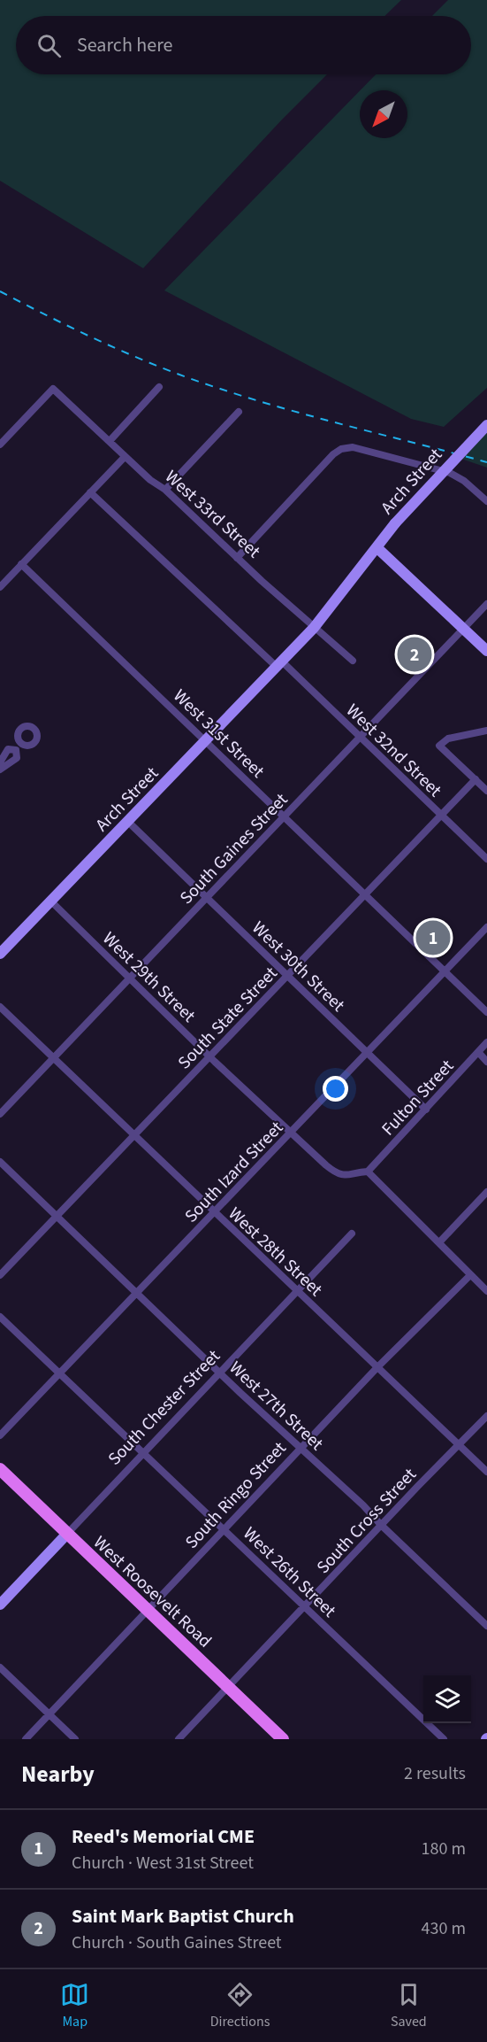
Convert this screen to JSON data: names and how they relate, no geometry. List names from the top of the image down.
{
  "streets": {
    "main road": ["Arch Street", "South Chester Street", "West Roosevelt Road"],
    "street": [
      "West 33rd Street",
      "West 31st Street",
      "West 32nd Street",
      "South Gaines Street",
      "West 30th Street",
      "West 29th Street",
      "South State Street",
      "Fulton Street",
      "South Izard Street",
      "West 28th Street",
      "West 27th Street",
      "South Ringo Street",
      "South Cross Street",
      "West 26th Street"
    ]
  },
  "crossings": [
    ["Arch Street", "West 33rd Street"],
    ["Arch Street", "West 31st Street"],
    ["Arch Street", "West 32nd Street"],
    ["Arch Street", "West 30th Street"],
    ["Arch Street", "West 29th Street"],
    ["West 31st Street", "South Gaines Street"],
    ["West 31st Street", "South State Street"],
    ["West 31st Street", "South Izard Street"],
    ["West 32nd Street", "South Gaines Street"],
    ["West 32nd Street", "South State Street"],
    ["South Gaines Street", "West 30th Street"],
    ["South Gaines Street", "West 29th Street"],
    ["South Gaines Street", "West 28th Street"],
    ["West 30th Street", "South State Street"],
    ["West 30th Street", "Fulton Street"],
    ["West 30th Street", "South Izard Street"],
    ["West 29th Street", "South State Street"],
    ["West 29th Street", "Fulton Street"],
    ["West 29th Street", "South Izard Street"],
    ["South State Street", "West 28th Street"],
    ["South State Street", "West 27th Street"],
    ["South Izard Street", "West 28th Street"],
    ["South Izard Street", "West 27th Street"],
    ["South Izard Street", "West 26th Street"],
    ["West 28th Street", "South Chester Street"],
    ["West 28th Street", "South Ringo Street"],
    ["West 28th Street", "South Cross Street"],
    ["West 27th Street", "South Chester Street"],
    ["West 27th Street", "South Ringo Street"],
    ["West 27th Street", "South Cross Street"],
    ["South Chester Street", "West 26th Street"],
    ["South Chester Street", "West Roosevelt Road"],
    ["South Ringo Street", "West 26th Street"],
    ["South Ringo Street", "West Roosevelt Road"],
    ["South Cross Street", "West 26th Street"],
    ["South Cross Street", "West Roosevelt Road"]
  ],
  "north": "bottom left",
  "page": {
    "search": "Search here",
    "pins": ["2", "1"],
    "heading": ["Nearby", "2 results"],
    "list": [
      {
        "mark": "1",
        "name": "Reed's Memorial CME",
        "note": "Church · West 31st Street",
        "value": "180 m"
      },
      {
        "mark": "2",
        "name": "Saint Mark Baptist Church",
        "note": "Church · South Gaines Street",
        "value": "430 m"
      }
    ],
    "nav": ["Map", "Directions", "Saved"]
  }
}
